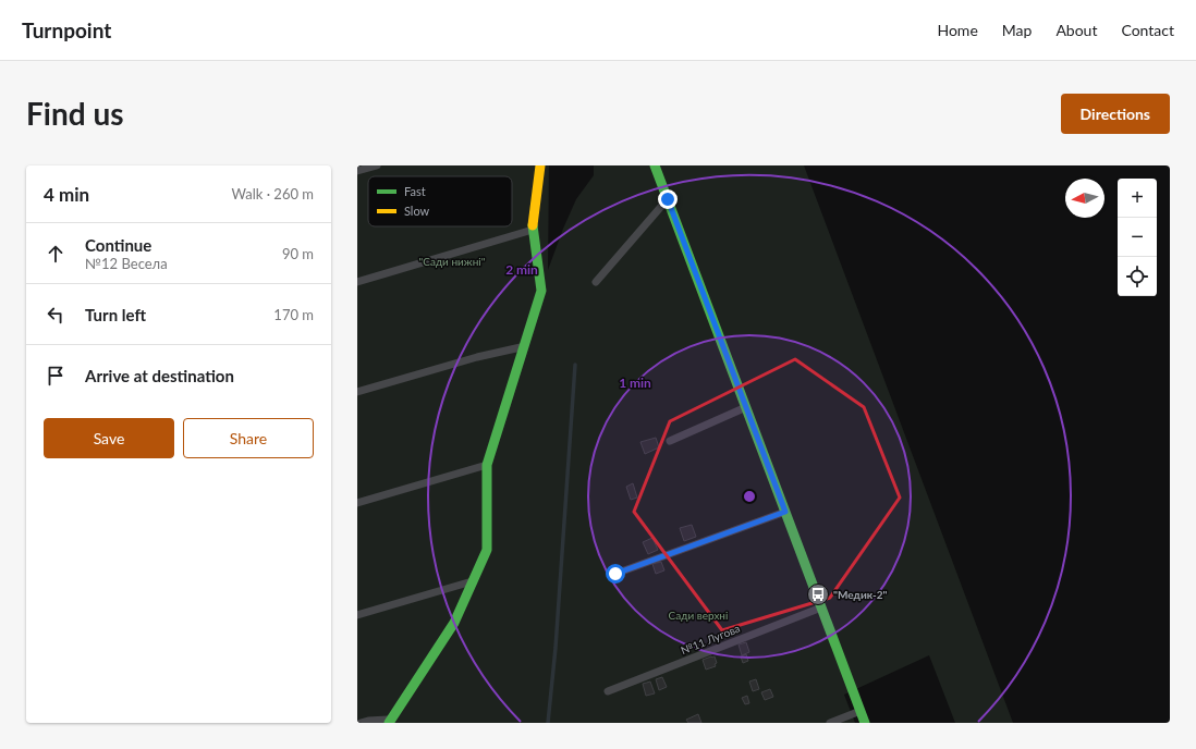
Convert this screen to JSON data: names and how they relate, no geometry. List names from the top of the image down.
{
  "streets": {
    "lane": ["№11 Лугова"]
  },
  "parks": ["\"Сади нижні\"", "Сади верхні"],
  "places": {
    "bus stop": ["\"Медик-2\""]
  },
  "legend": ["Fast", "Slow"],
  "north": "left",
  "page": {
    "header": "Turnpoint",
    "nav": [
      "Home",
      "Map",
      "About",
      "Contact"
    ],
    "buttons": [
      "Directions",
      ["Save", "Share"]
    ],
    "title": "Find us",
    "heading": ["4 min", "Walk · 260 m"],
    "map_buttons": ["+", "−"],
    "list": [
      ["Continue", "№12 Весела", "90 m"],
      ["Turn left", "170 m"],
      "Arrive at destination"
    ]
  },
  "rings": ["2 min", "1 min"]
}
